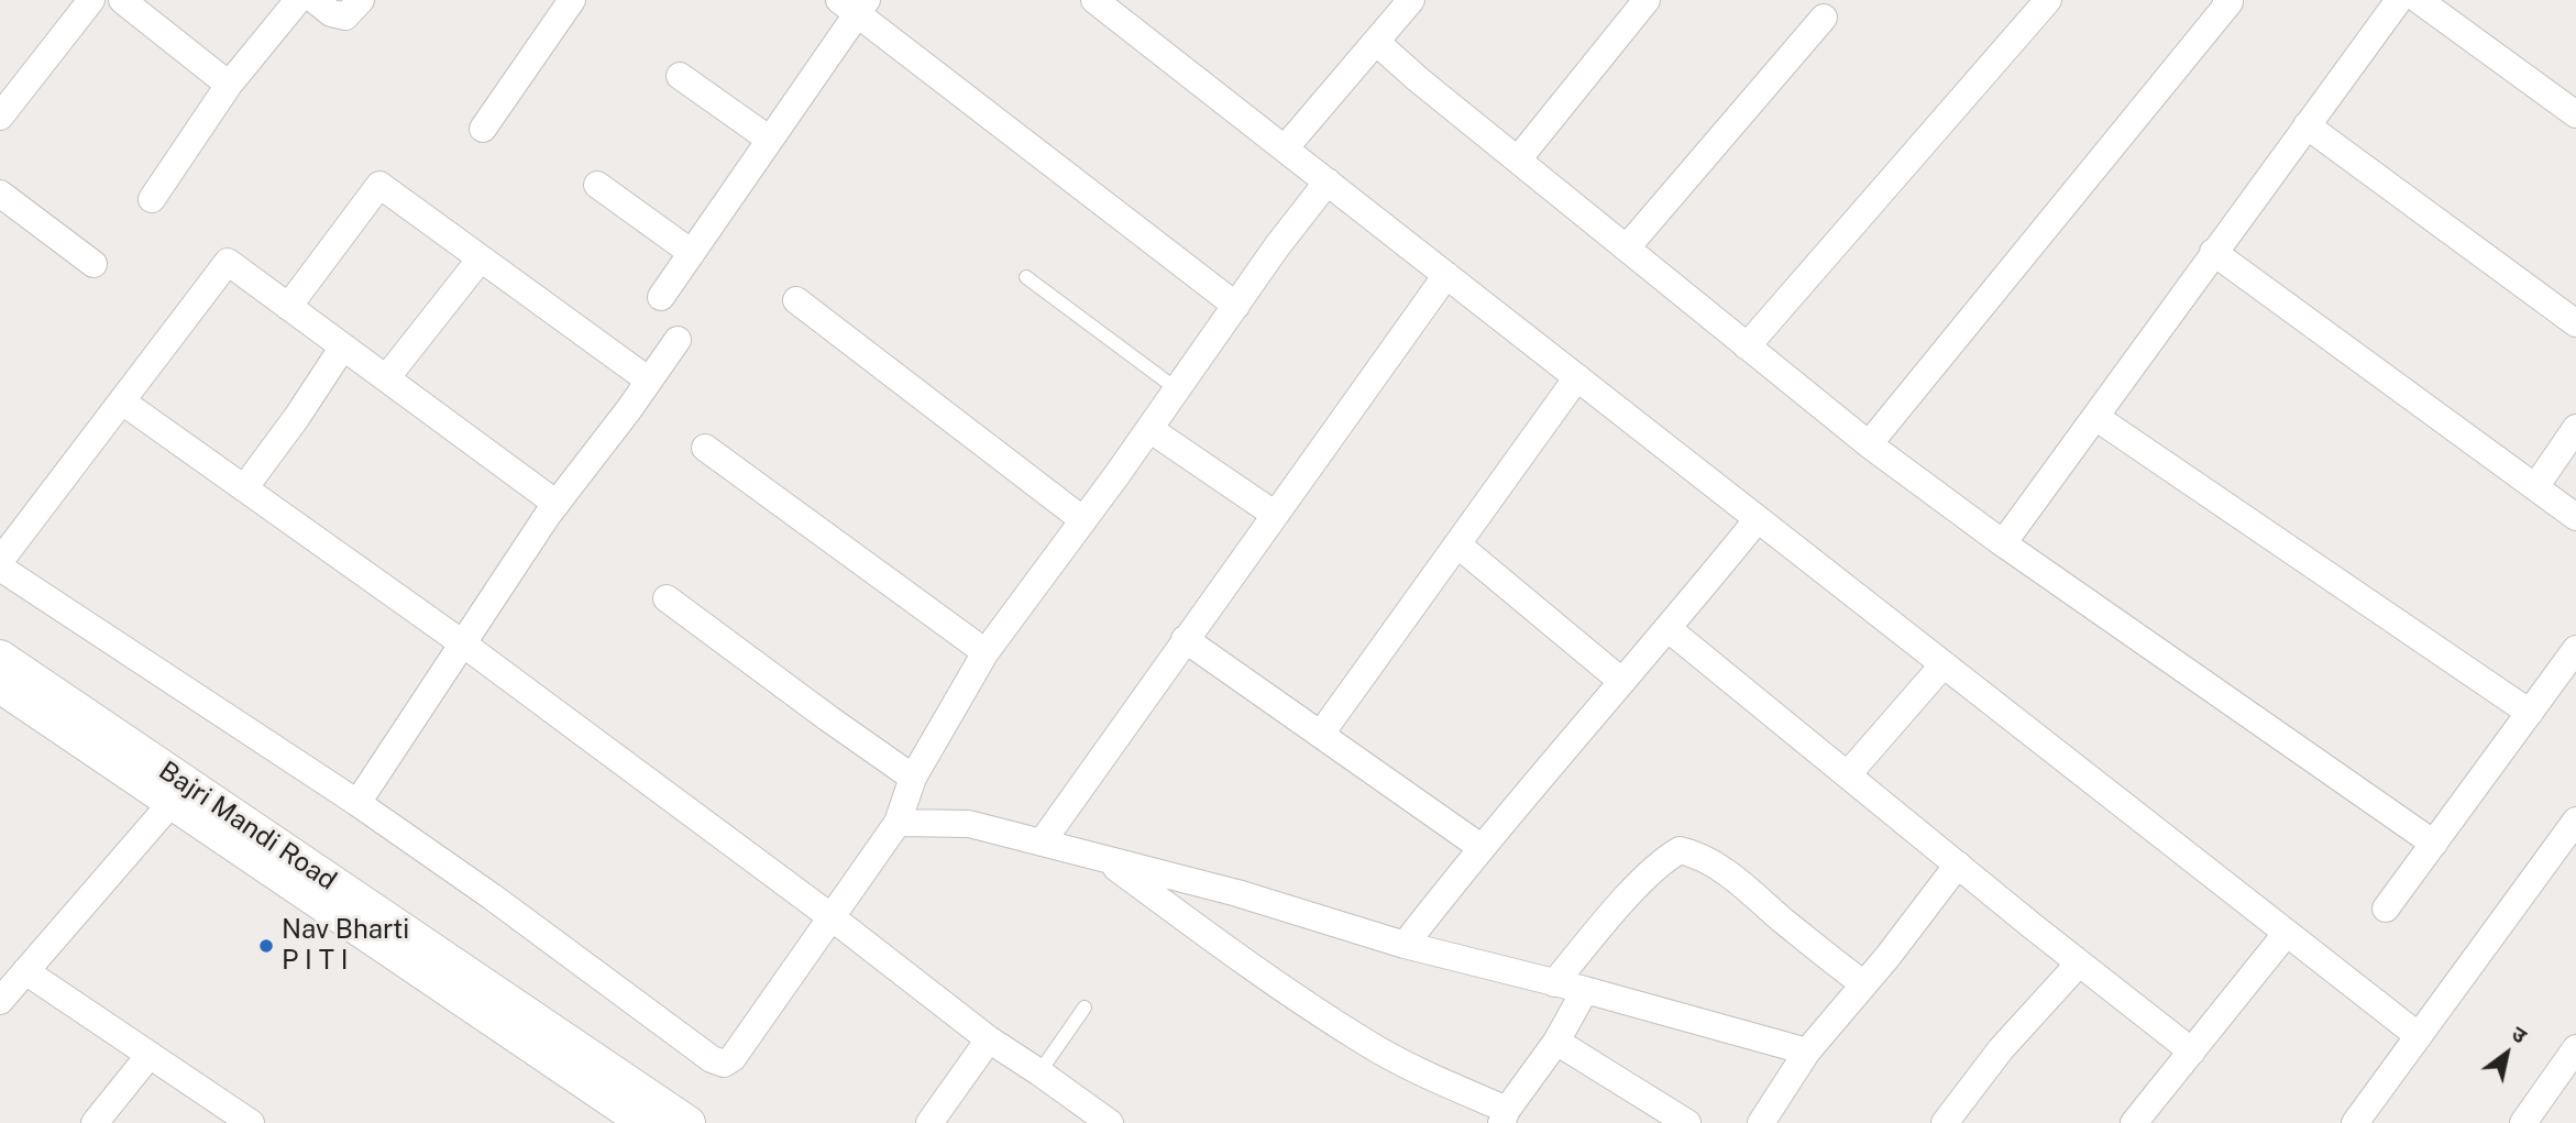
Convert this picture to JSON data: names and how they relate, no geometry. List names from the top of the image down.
{
  "streets": {
    "street": ["Bajri Mandi Road"]
  },
  "places": ["Nav Bharti P I T I"],
  "north": "top right"
}
